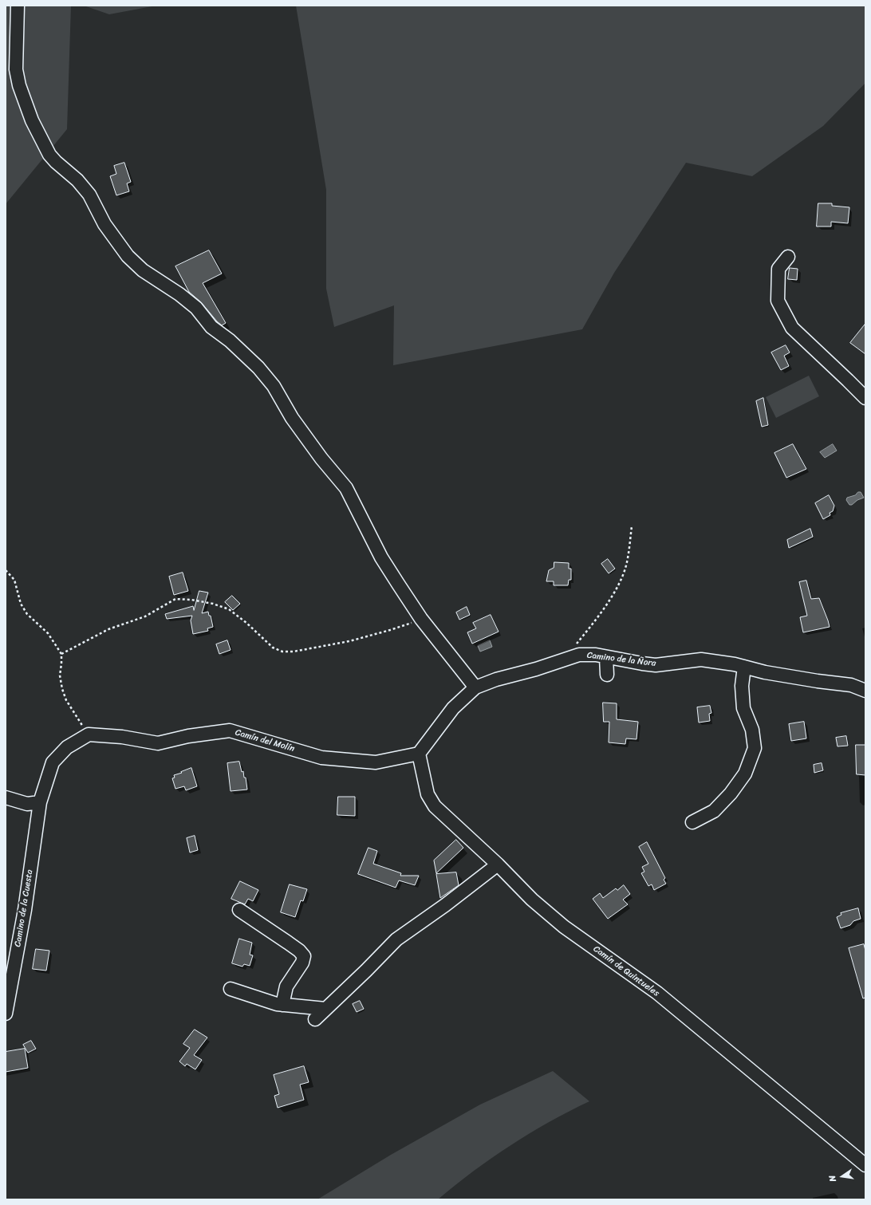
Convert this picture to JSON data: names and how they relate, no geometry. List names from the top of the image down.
{
  "streets": {
    "street": [
      "Camino de la Ñora",
      "Camín del Molín",
      "Camino de la Cuesta",
      "Camín de Quintueles"
    ]
  },
  "crossings": [
    ["Camín del Molín", "Camín de Quintueles"]
  ],
  "north": "left"
}
